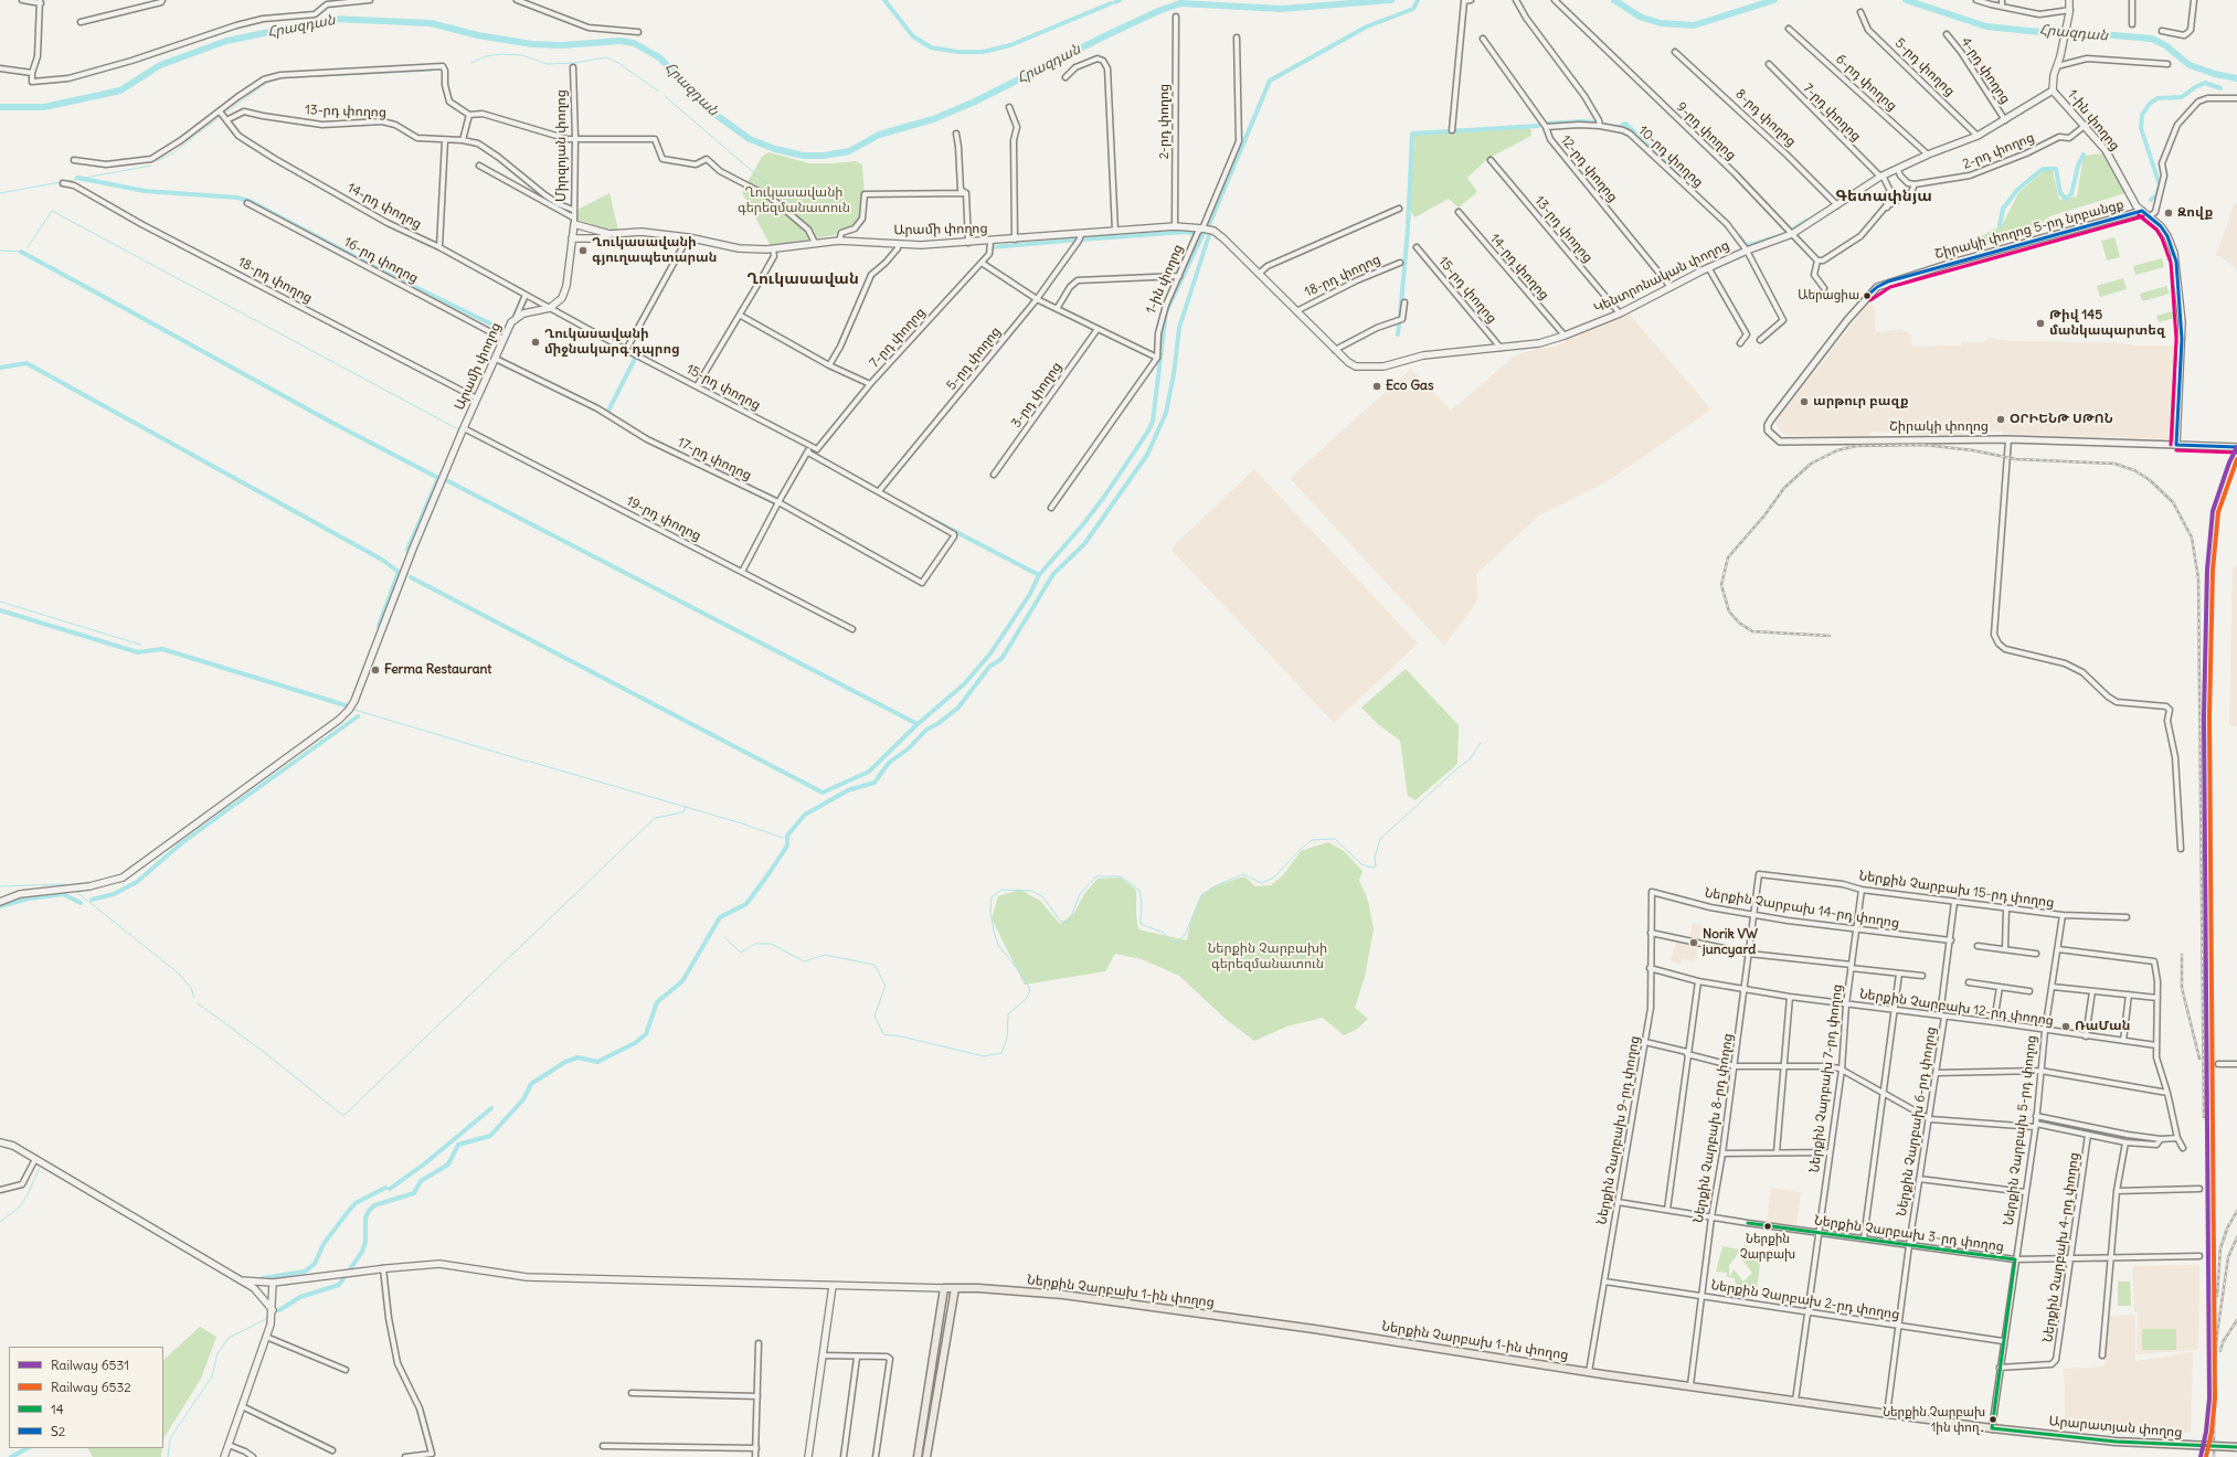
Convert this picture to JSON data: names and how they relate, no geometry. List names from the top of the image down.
{
  "streets": {
    "main road": [
      "1-ին փողոց",
      "Արամի փողոց",
      "Շիրակի փողոց 5-րդ նրբանցք",
      "Կենտրոնական փողոց",
      "Շիրակի փողոց",
      "Ներքին Չարբախ 1-ին փողոց",
      "Արարատյան փողոց"
    ],
    "street": [
      "5-րդ փողոց",
      "4-րդ փողոց",
      "6-րդ փողոց",
      "13-րդ փողոց",
      "7-րդ փողոց",
      "8-րդ փողոց",
      "2-րդ փողոց",
      "9-րդ փողոց",
      "Միրզոյան փողոց",
      "10-րդ փողոց",
      "12-րդ փողոց",
      "14-րդ փողոց",
      "16-րդ փողոց",
      "18-րդ փողոց",
      "15-րդ փողոց",
      "3-րդ փողոց",
      "17-րդ փողոց",
      "19-րդ փողոց",
      "Ներքին Չարբախ 15-րդ փողոց",
      "Ներքին Չարբախ 14-րդ փողոց",
      "Ներքին Չարբախ 12-րդ փողոց",
      "Ներքին Չարբախ 7-րդ փողոց",
      "Ներքին Չարբախ 6-րդ փողոց",
      "Ներքին Չարբախ 8-րդ փողոց",
      "Ներքին Չարբախ 9-րդ փողոց",
      "Ներքին Չարբախ 5-րդ փողոց",
      "Ներքին Չարբախ 3-րդ փողոց",
      "Ներքին Չարբախ 4-րդ փողոց",
      "Ներքին Չարբախ 2-րդ փողոց"
    ]
  },
  "crossings": [
    ["5-րդ փողոց", "Արամի փողոց"],
    ["5-րդ փողոց", "Կենտրոնական փողոց"],
    ["5-րդ փողոց", "17-րդ փողոց"],
    ["4-րդ փողոց", "Կենտրոնական փողոց"],
    ["6-րդ փողոց", "Կենտրոնական փողոց"],
    ["13-րդ փողոց", "Միրզոյան փողոց"],
    ["13-րդ փողոց", "14-րդ փողոց"],
    ["13-րդ փողոց", "Կենտրոնական փողոց"],
    ["7-րդ փողոց", "Արամի փողոց"],
    ["7-րդ փողոց", "Կենտրոնական փողոց"],
    ["7-րդ փողոց", "15-րդ փողոց"],
    ["8-րդ փողոց", "Կենտրոնական փողոց"],
    ["1-ին փողոց", "2-րդ փողոց"],
    ["1-ին փողոց", "Արամի փողոց"],
    ["1-ին փողոց", "Շիրակի փողոց 5-րդ նրբանցք"],
    ["1-ին փողոց", "Կենտրոնական փողոց"],
    ["2-րդ փողոց", "Արամի փողոց"],
    ["9-րդ փողոց", "Կենտրոնական փողոց"],
    ["Միրզոյան փողոց", "Արամի փողոց"],
    ["10-րդ փողոց", "12-րդ փողոց"],
    ["10-րդ փողոց", "Կենտրոնական փողոց"],
    ["12-րդ փողոց", "Կենտրոնական փողոց"],
    ["14-րդ փողոց", "Արամի փողոց"],
    ["14-րդ փողոց", "Կենտրոնական փողոց"],
    ["14-րդ փողոց", "15-րդ փողոց"],
    ["Արամի փողոց", "16-րդ փողոց"],
    ["Արամի փողոց", "18-րդ փողոց"],
    ["Արամի փողոց", "Կենտրոնական փողոց"],
    ["Արամի փողոց", "15-րդ փողոց"],
    ["Արամի փողոց", "17-րդ փողոց"],
    ["Արամի փողոց", "19-րդ փողոց"],
    ["Շիրակի փողոց 5-րդ նրբանցք", "Շիրակի փողոց"],
    ["18-րդ փողոց", "Կենտրոնական փողոց"],
    ["Կենտրոնական փողոց", "15-րդ փողոց"],
    ["Ներքին Չարբախ 15-րդ փողոց", "Ներքին Չարբախ 7-րդ փողոց"],
    ["Ներքին Չարբախ 15-րդ փողոց", "Ներքին Չարբախ 6-րդ փողոց"],
    ["Ներքին Չարբախ 15-րդ փողոց", "Ներքին Չարբախ 8-րդ փողոց"],
    ["Ներքին Չարբախ 15-րդ փողոց", "Ներքին Չարբախ 5-րդ փողոց"],
    ["Ներքին Չարբախ 14-րդ փողոց", "Ներքին Չարբախ 7-րդ փողոց"],
    ["Ներքին Չարբախ 14-րդ փողոց", "Ներքին Չարբախ 6-րդ փողոց"],
    ["Ներքին Չարբախ 14-րդ փողոց", "Ներքին Չարբախ 8-րդ փողոց"],
    ["Ներքին Չարբախ 14-րդ փողոց", "Ներքին Չարբախ 9-րդ փողոց"],
    ["Ներքին Չարբախ 12-րդ փողոց", "Ներքին Չարբախ 7-րդ փողոց"],
    ["Ներքին Չարբախ 12-րդ փողոց", "Ներքին Չարբախ 6-րդ փողոց"],
    ["Ներքին Չարբախ 12-րդ փողոց", "Ներքին Չարբախ 8-րդ փողոց"],
    ["Ներքին Չարբախ 12-րդ փողոց", "Ներքին Չարբախ 9-րդ փողոց"],
    ["Ներքին Չարբախ 12-րդ փողոց", "Ներքին Չարբախ 5-րդ փողոց"],
    ["Ներքին Չարբախ 7-րդ փողոց", "Ներքին Չարբախ 3-րդ փողոց"],
    ["Ներքին Չարբախ 7-րդ փողոց", "Ներքին Չարբախ 1-ին փողոց"],
    ["Ներքին Չարբախ 7-րդ փողոց", "Ներքին Չարբախ 2-րդ փողոց"],
    ["Ներքին Չարբախ 6-րդ փողոց", "Ներքին Չարբախ 3-րդ փողոց"],
    ["Ներքին Չարբախ 6-րդ փողոց", "Ներքին Չարբախ 1-ին փողոց"],
    ["Ներքին Չարբախ 6-րդ փողոց", "Ներքին Չարբախ 2-րդ փողոց"],
    ["Ներքին Չարբախ 8-րդ փողոց", "Ներքին Չարբախ 3-րդ փողոց"],
    ["Ներքին Չարբախ 8-րդ փողոց", "Ներքին Չարբախ 1-ին փողոց"],
    ["Ներքին Չարբախ 8-րդ փողոց", "Ներքին Չարբախ 2-րդ փողոց"],
    ["Ներքին Չարբախ 9-րդ փողոց", "Ներքին Չարբախ 3-րդ փողոց"],
    ["Ներքին Չարբախ 9-րդ փողոց", "Ներքին Չարբախ 1-ին փողոց"],
    ["Ներքին Չարբախ 9-րդ փողոց", "Ներքին Չարբախ 2-րդ փողոց"],
    ["Ներքին Չարբախ 5-րդ փողոց", "Ներքին Չարբախ 3-րդ փողոց"],
    ["Ներքին Չարբախ 5-րդ փողոց", "Ներքին Չարբախ 4-րդ փողոց"],
    ["Ներքին Չարբախ 5-րդ փողոց", "Ներքին Չարբախ 1-ին փողոց"],
    ["Ներքին Չարբախ 5-րդ փողոց", "Ներքին Չարբախ 2-րդ փողոց"],
    ["Ներքին Չարբախ 5-րդ փողոց", "Արարատյան փողոց"],
    ["Ներքին Չարբախ 3-րդ փողոց", "Ներքին Չարբախ 4-րդ փողոց"],
    ["Ներքին Չարբախ 1-ին փողոց", "Արարատյան փողոց"]
  ],
  "districts": ["Գետափնյա", "Ղուկասավան"],
  "water": ["Հրազդան"],
  "parks": ["Ղուկասավանի գերեզմանատուն", "Ներքին Չարբախի գերեզմանատուն"],
  "places": [
    "Զովք",
    "Ղուկասավանի գյուղապետարան",
    "Աերացիա",
    "Թիվ 145 մանկապարտեզ",
    "Ղուկասավանի միջնակարգ դպրոց",
    "Eco Gas",
    "արթուր բազք",
    "ՕՐԻԵՆԹ ՍԹՈՆ",
    "Ferma Restaurant",
    "Norik VW juncyard",
    "ՌաՄան",
    "Ներքին Չարբախ",
    "Ներքին Չարբախ 1ին փող․"
  ],
  "lines": [
    "transit line Տ2",
    "rail line 6531",
    "rail line 6532",
    "transit line 14"
  ],
  "legend": [
    "Railway 6531",
    "Railway 6532",
    "14",
    "Տ2"
  ]
}
